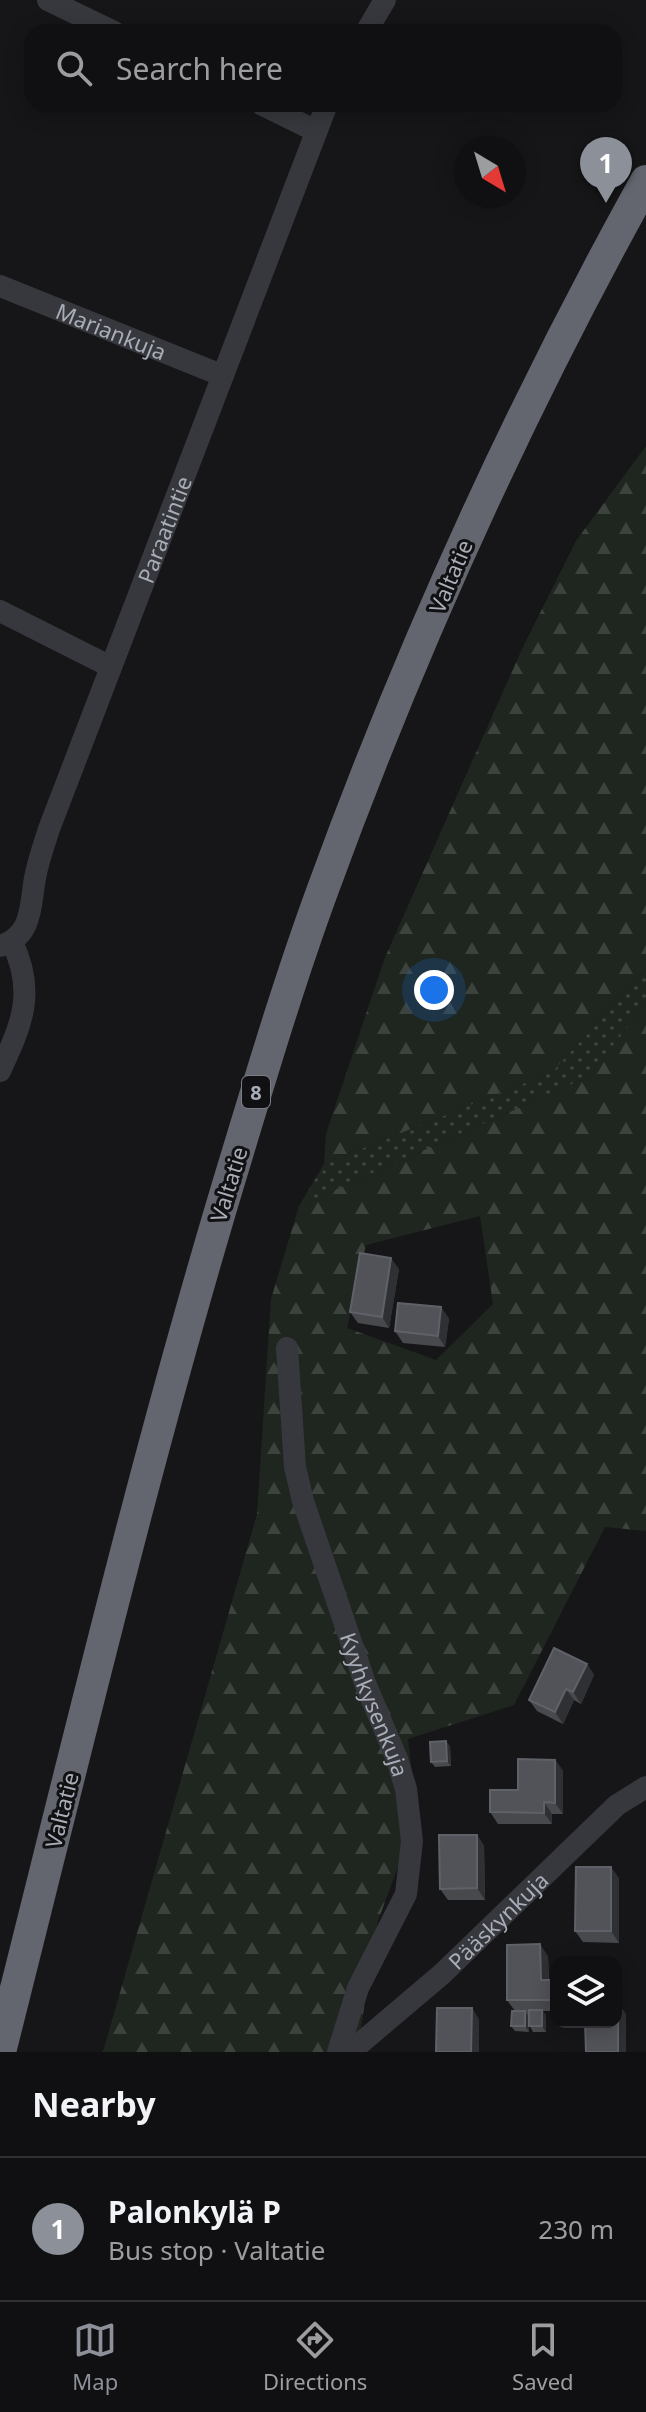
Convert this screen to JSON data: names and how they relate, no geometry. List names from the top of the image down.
{
  "streets": {
    "highway": ["Valtatie", "8"],
    "street": [
      "Mariankuja",
      "Paraatintie",
      "Kyyhkysenkuja",
      "Pääskynkuja"
    ]
  },
  "crossings": [
    ["Mariankuja", "Paraatintie"]
  ],
  "north": "bottom right",
  "page": {
    "search": "Search here",
    "pins": "1",
    "heading": "Nearby",
    "list": [
      {
        "mark": "1",
        "name": "Palonkylä P",
        "note": "Bus stop · Valtatie",
        "value": "230 m"
      }
    ],
    "nav": ["Map", "Directions", "Saved"]
  }
}
